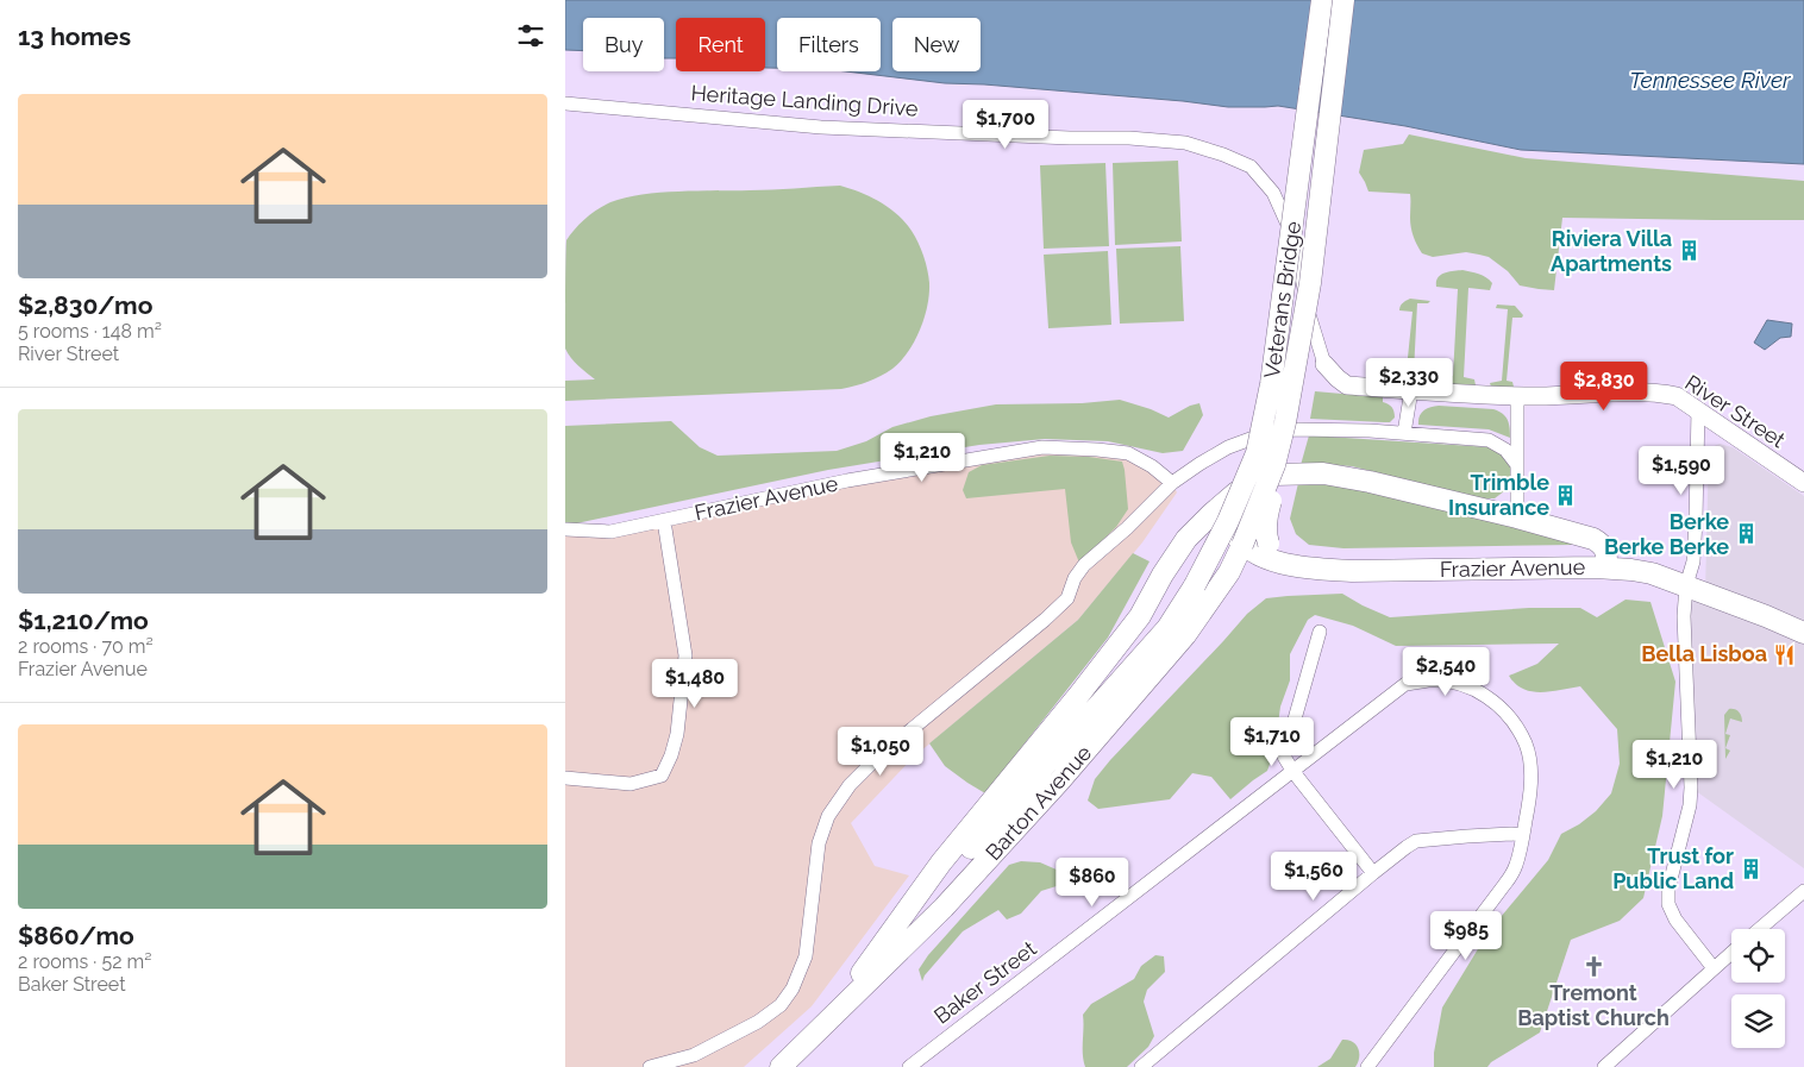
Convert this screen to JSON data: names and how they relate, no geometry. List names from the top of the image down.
{
  "streets": {
    "main road": ["Veterans Bridge", "Frazier Avenue", "Barton Avenue"],
    "street": ["Heritage Landing Drive", "River Street", "Baker Street"]
  },
  "crossings": [
    ["Heritage Landing Drive", "River Street"],
    ["Veterans Bridge", "Frazier Avenue"],
    ["Veterans Bridge", "Barton Avenue"],
    ["Frazier Avenue", "Barton Avenue"]
  ],
  "water": ["Tennessee River"],
  "places": {
    "building": [
      "Riviera Villa Apartments",
      "Trimble Insurance",
      "Berke Berke Berke",
      "Trust for Public Land"
    ],
    "restaurant": ["Bella Lisboa"],
    "church": ["Tremont Baptist Church"]
  },
  "page": {
    "heading": "13 homes",
    "chip": [
      "Buy",
      "Rent",
      "Filters",
      "New"
    ],
    "list": [
      {
        "name": "$2,830/mo",
        "note": "5 rooms · 148 m² · River Street"
      },
      {
        "name": "$1,210/mo",
        "note": "2 rooms · 70 m² · Frazier Avenue"
      },
      {
        "name": "$860/mo",
        "note": "2 rooms · 52 m² · Baker Street"
      }
    ],
    "price": [
      "$1,700",
      "$2,330",
      "$2,830",
      "$1,210",
      "$1,590",
      "$2,540",
      "$1,480",
      "$1,710",
      "$1,050",
      "$1,210",
      "$1,560",
      "$860",
      "$985"
    ]
  }
}
